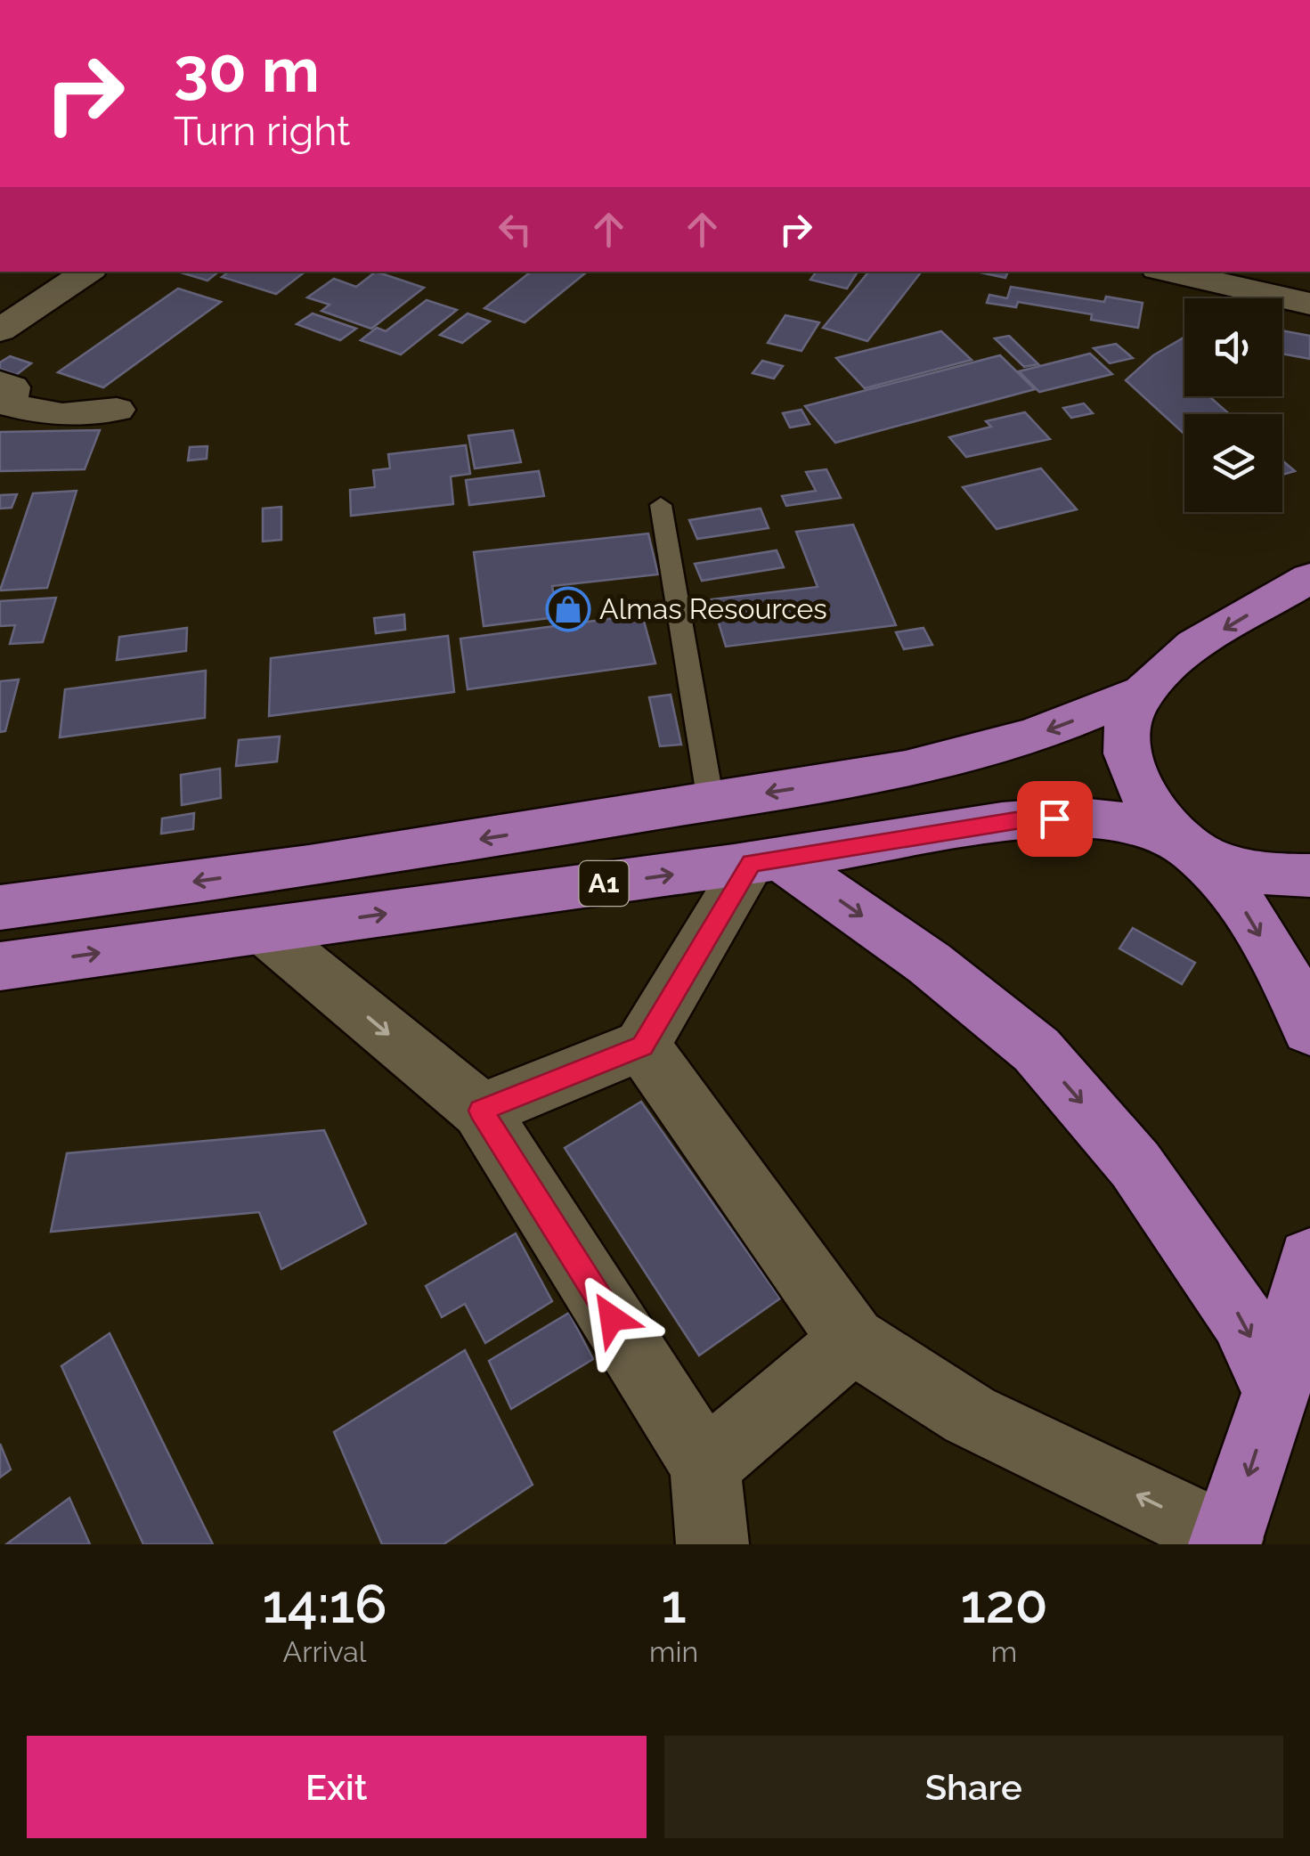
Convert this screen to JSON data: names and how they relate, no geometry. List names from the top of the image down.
{
  "streets": {
    "highway": ["A1"]
  },
  "places": {
    "shop": ["Almas Resources"]
  },
  "page": {
    "turn": ["30 m", "Turn right"],
    "eta": [
      "14:16",
      "Arrival",
      "1",
      "min",
      "120",
      "m"
    ],
    "buttons": ["Exit", "Share"]
  }
}
